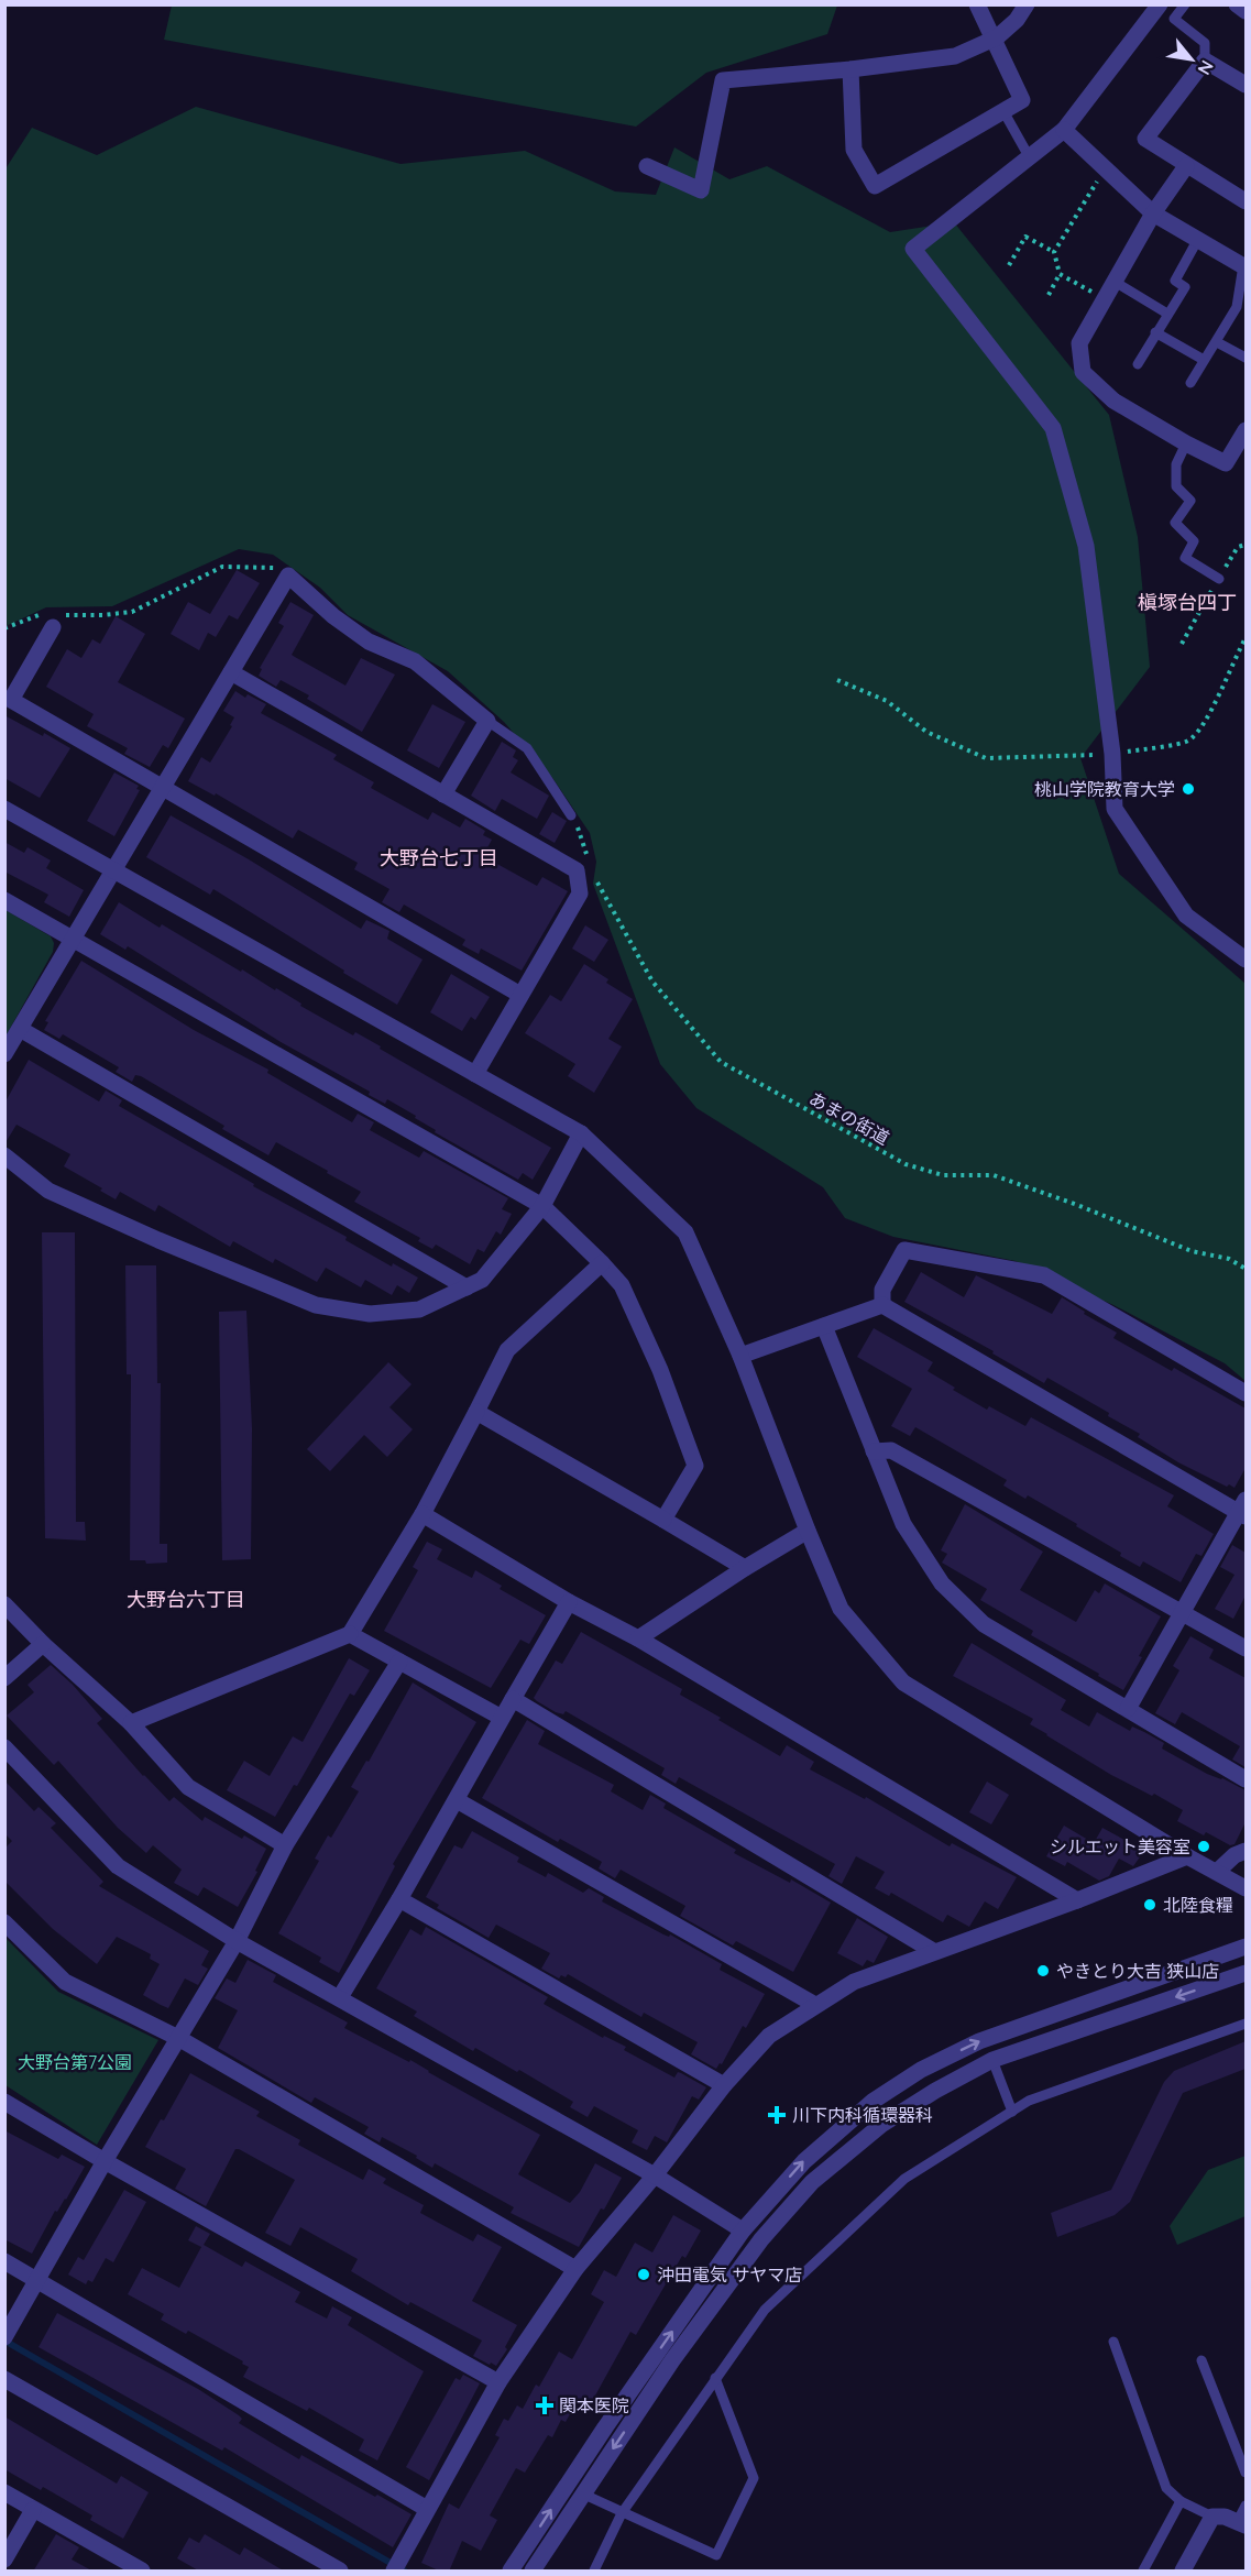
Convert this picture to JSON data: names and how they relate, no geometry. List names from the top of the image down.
{
  "streets": {
    "path": ["あまの街道"]
  },
  "districts": ["槇塚台四丁", "大野台七丁目", "大野台六丁目"],
  "parks": ["大野台第7公園"],
  "places": {
    "other": [
      "桃山学院教育大学",
      "シルエット美容室",
      "北陸食糧",
      "やきとり大吉 狭山店",
      "沖田電気 サヤマ店"
    ],
    "health": ["川下内科循環器科", "関本医院"]
  },
  "north": "bottom right"
}
